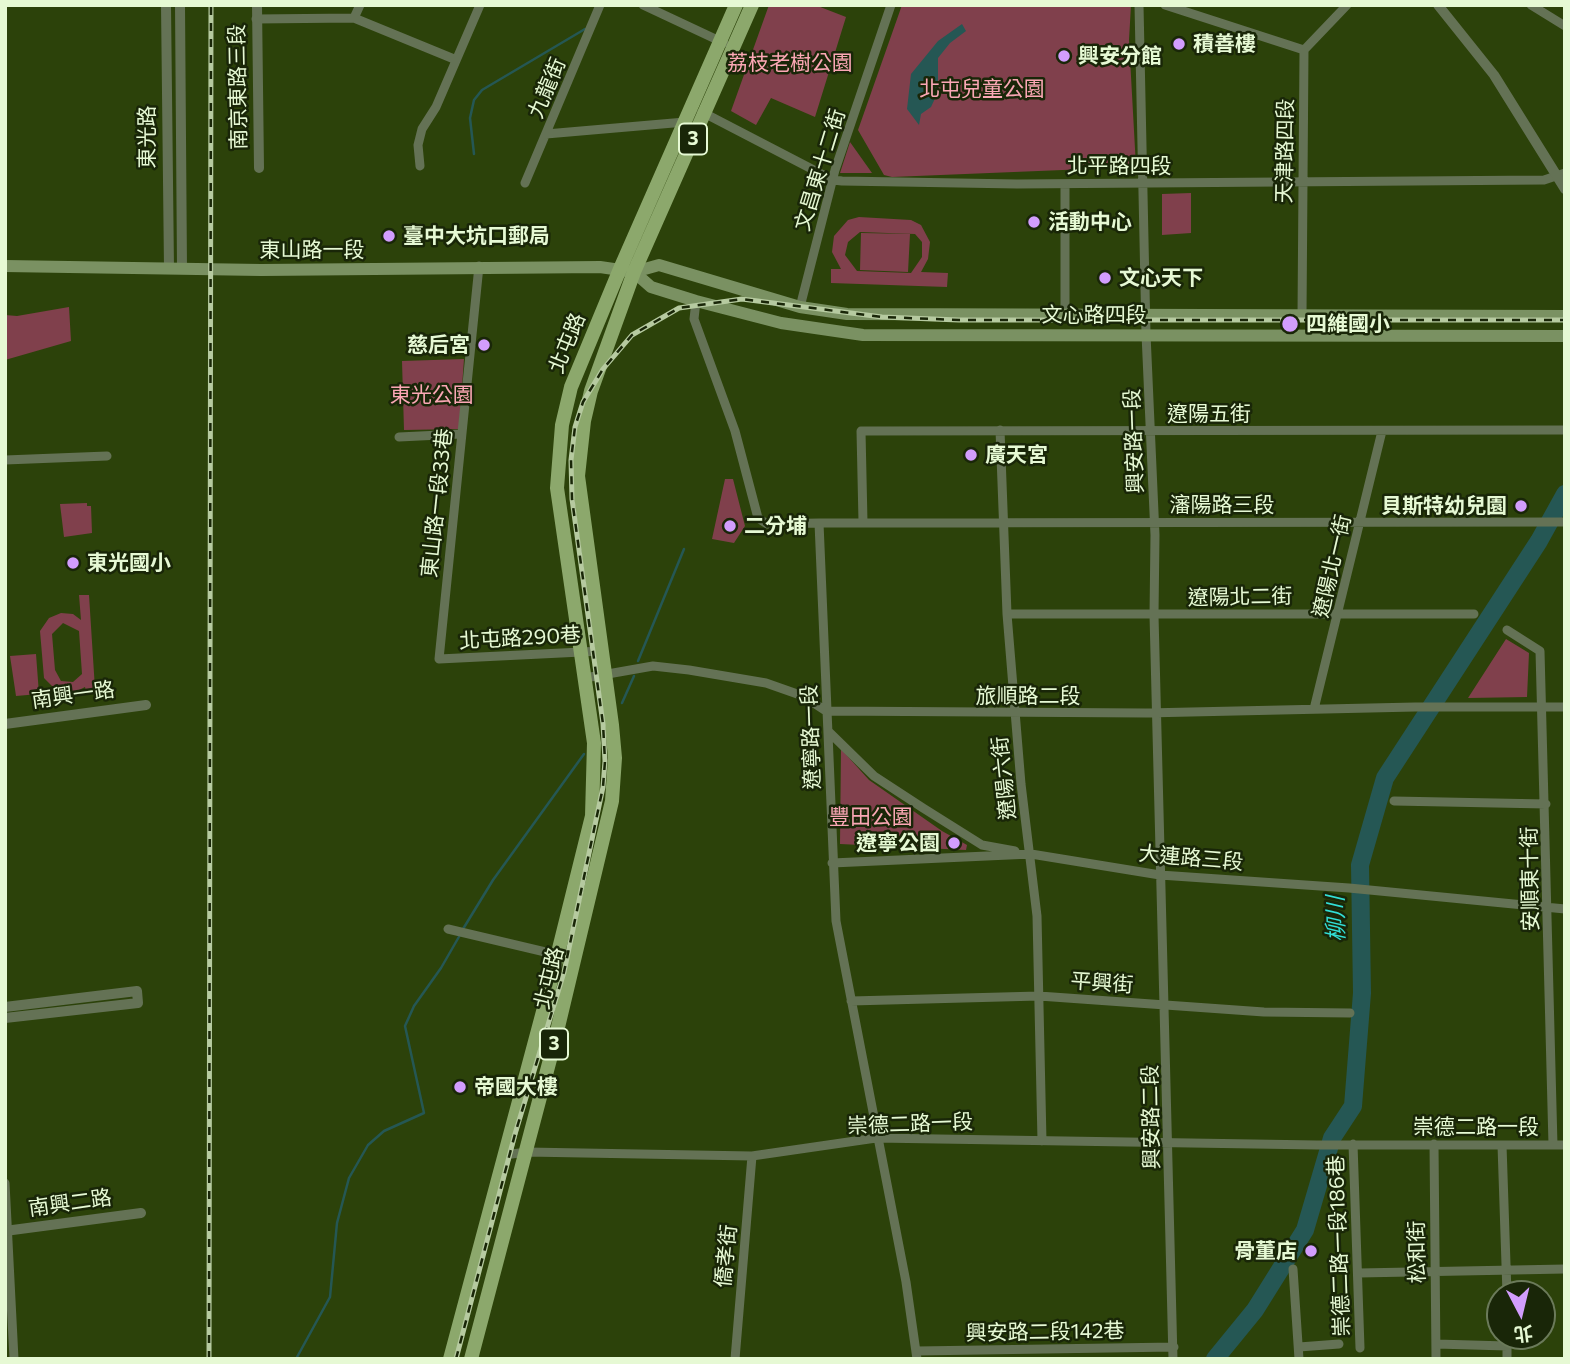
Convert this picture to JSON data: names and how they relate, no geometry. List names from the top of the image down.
{
  "streets": {
    "main road": [
      "3",
      "東山路一段",
      "文心路四段",
      "北屯路"
    ],
    "street": [
      "南京東路三段",
      "九龍街",
      "東光路",
      "天津路四段",
      "北平路四段",
      "文昌東十二街",
      "遼陽五街",
      "興安路一段",
      "東山路一段33巷",
      "瀋陽路三段",
      "遼陽北一街",
      "遼陽北二街",
      "北屯路290巷",
      "南興一路",
      "旅順路二段",
      "遼寧路一段",
      "遼陽六街",
      "大連路三段",
      "安順東十街",
      "平興街",
      "興安路二段",
      "崇德二路一段",
      "南興二路",
      "崇德二路一段186巷",
      "松和街",
      "僑孝街",
      "興安路二段142巷"
    ]
  },
  "crossings": [
    ["東光路", "東山路一段"],
    ["天津路四段", "北平路四段"],
    ["天津路四段", "文心路四段"],
    ["北平路四段", "文昌東十二街"],
    ["北平路四段", "北屯路"],
    ["北平路四段", "興安路一段"],
    ["文昌東十二街", "文心路四段"],
    ["東山路一段", "文心路四段"],
    ["東山路一段", "北屯路"],
    ["東山路一段", "東山路一段33巷"],
    ["文心路四段", "北屯路"],
    ["文心路四段", "興安路一段"],
    ["北屯路", "北屯路290巷"],
    ["北屯路", "旅順路二段"],
    ["北屯路", "崇德二路一段"],
    ["遼陽五街", "興安路一段"],
    ["遼陽五街", "瀋陽路三段"],
    ["遼陽五街", "遼陽北一街"],
    ["遼陽五街", "遼陽六街"],
    ["興安路一段", "瀋陽路三段"],
    ["興安路一段", "遼陽北二街"],
    ["興安路一段", "旅順路二段"],
    ["興安路一段", "大連路三段"],
    ["興安路一段", "興安路二段"],
    ["東山路一段33巷", "北屯路290巷"],
    ["瀋陽路三段", "遼陽北一街"],
    ["瀋陽路三段", "遼寧路一段"],
    ["瀋陽路三段", "遼陽六街"],
    ["遼陽北一街", "遼陽北二街"],
    ["遼陽北一街", "旅順路二段"],
    ["遼陽北二街", "遼陽六街"],
    ["旅順路二段", "遼寧路一段"],
    ["旅順路二段", "遼陽六街"],
    ["旅順路二段", "安順東十街"],
    ["遼寧路一段", "大連路三段"],
    ["遼寧路一段", "平興街"],
    ["遼寧路一段", "崇德二路一段"],
    ["遼寧路一段", "興安路二段142巷"],
    ["遼陽六街", "大連路三段"],
    ["遼陽六街", "平興街"],
    ["遼陽六街", "崇德二路一段"],
    ["大連路三段", "安順東十街"],
    ["大連路三段", "興安路二段"],
    ["安順東十街", "崇德二路一段"],
    ["平興街", "興安路二段"],
    ["興安路二段", "崇德二路一段"],
    ["興安路二段", "興安路二段142巷"],
    ["崇德二路一段", "崇德二路一段186巷"],
    ["崇德二路一段", "松和街"],
    ["崇德二路一段", "僑孝街"]
  ],
  "water": ["柳川"],
  "parks": [
    "荔枝老樹公園",
    "北屯兒童公園",
    "東光公園",
    "豐田公園"
  ],
  "places": [
    "積善樓",
    "興安分館",
    "活動中心",
    "臺中大坑口郵局",
    "文心天下",
    "四維國小",
    "慈后宮",
    "廣天宮",
    "貝斯特幼兒園",
    "二分埔",
    "東光國小",
    "遼寧公園",
    "帝國大樓",
    "骨董店"
  ],
  "north": "bottom"
}
